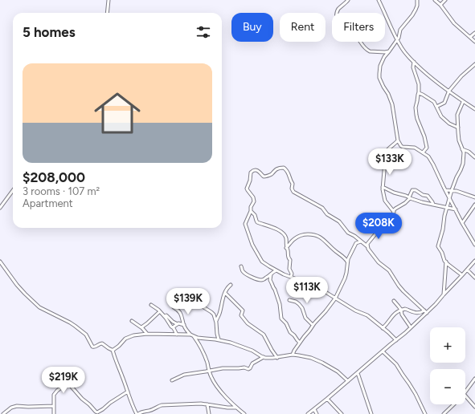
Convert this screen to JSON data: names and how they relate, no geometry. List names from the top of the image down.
{
  "page": {
    "chip": ["Buy", "Rent", "Filters"],
    "heading": "5 homes",
    "list": [
      {
        "name": "$208,000",
        "note": "3 rooms · 107 m² · Apartment"
      }
    ],
    "price": [
      "$133K",
      "$208K",
      "$113K",
      "$139K",
      "$219K"
    ],
    "map_buttons": ["+", "−"]
  }
}
